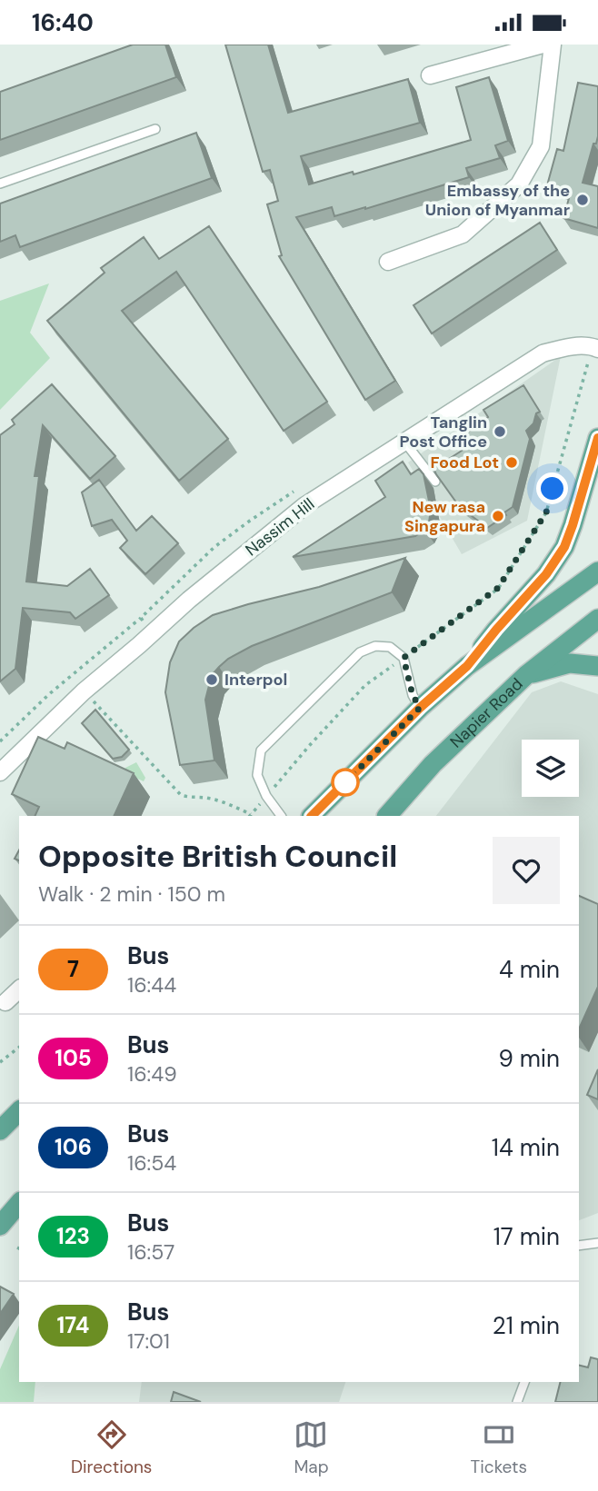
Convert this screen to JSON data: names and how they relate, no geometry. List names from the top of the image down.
{
  "streets": {
    "main road": ["Napier Road"],
    "street": ["Nassim Hill"]
  },
  "places": [
    "Embassy of the Union of Myanmar",
    "Tanglin Post Office",
    "Food Lot",
    "New rasa Singapura",
    "Interpol"
  ],
  "lines": ["bus line 7"],
  "page": {
    "status": "16:40",
    "heading": ["Opposite British Council", "Walk · 2 min · 150 m"],
    "list": [
      {
        "mark": "7",
        "name": "Bus",
        "note": "16:44",
        "value": "4 min"
      },
      {
        "mark": "105",
        "name": "Bus",
        "note": "16:49",
        "value": "9 min"
      },
      {
        "mark": "106",
        "name": "Bus",
        "note": "16:54",
        "value": "14 min"
      },
      {
        "mark": "123",
        "name": "Bus",
        "note": "16:57",
        "value": "17 min"
      },
      {
        "mark": "174",
        "name": "Bus",
        "note": "17:01",
        "value": "21 min"
      }
    ],
    "tabs": ["Directions", "Map", "Tickets"]
  }
}
